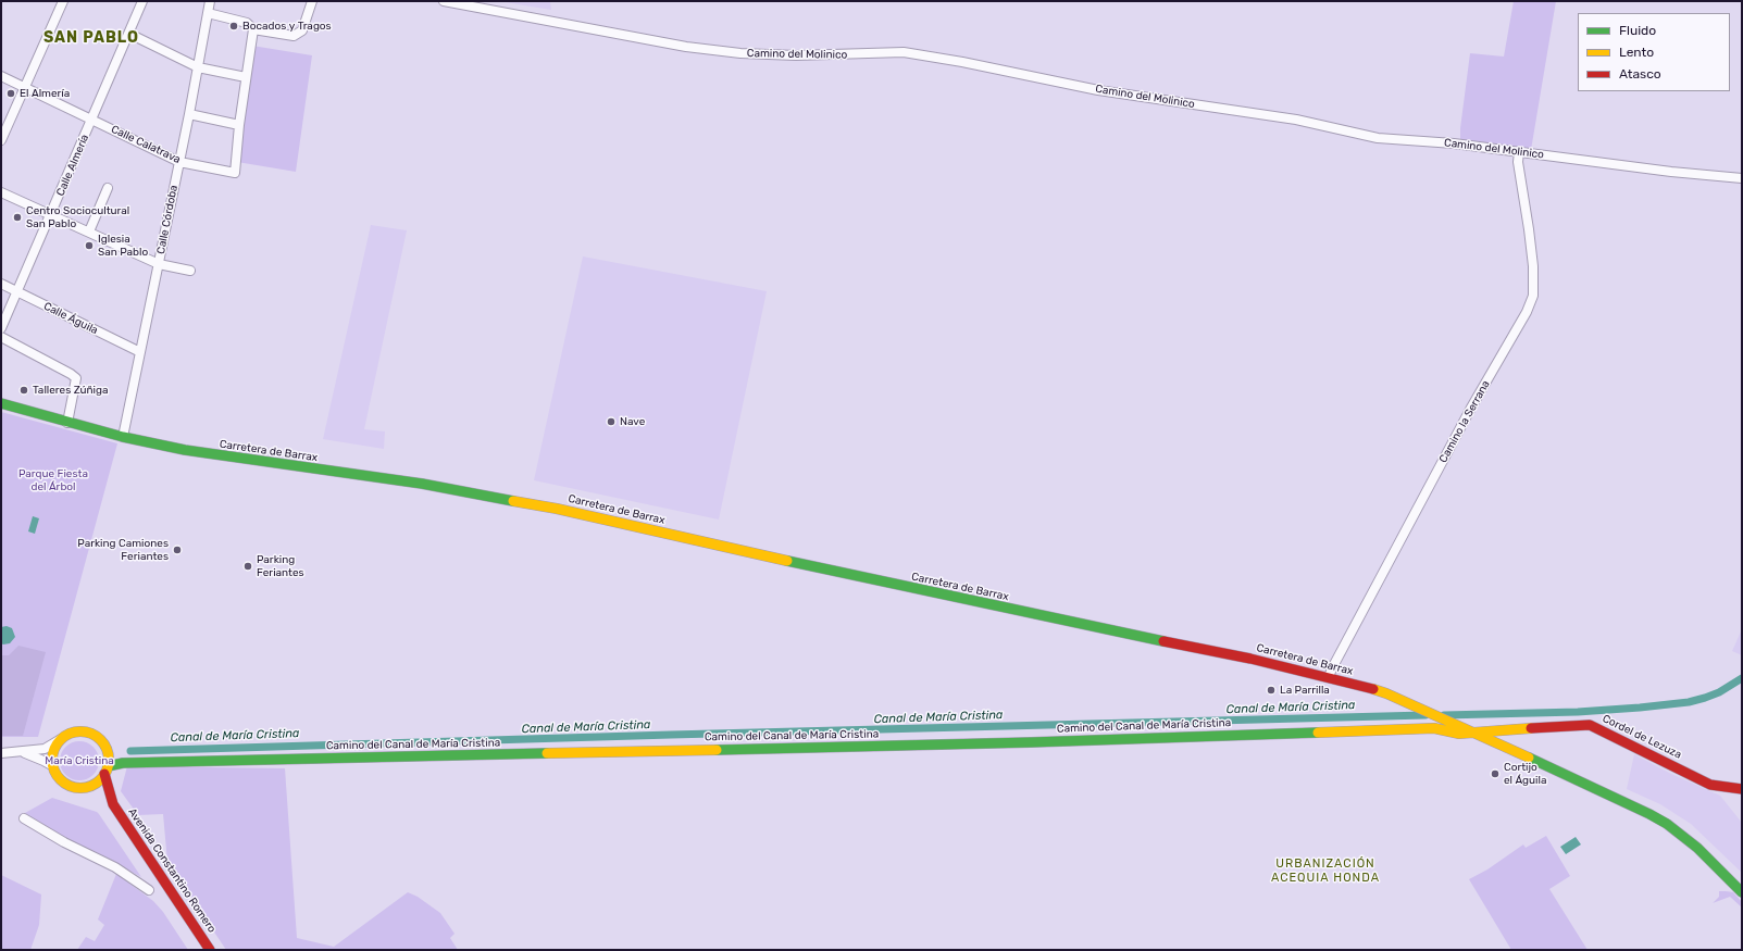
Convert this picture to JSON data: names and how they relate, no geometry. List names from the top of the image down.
{
  "streets": {
    "main road": [
      "Carretera de Barrax",
      "Camino del Canal de María Cristina",
      "Cordel de Lezuza",
      "Avenida Constantino Romero"
    ],
    "street": [
      "Camino del Molinico",
      "Calle Calatrava",
      "Calle Almería",
      "Calle Córdoba",
      "Calle Águila",
      "Camino la Serrana"
    ]
  },
  "crossings": [
    ["Camino del Molinico", "Camino la Serrana"],
    ["Calle Calatrava", "Calle Almería"],
    ["Calle Calatrava", "Calle Córdoba"],
    ["Calle Almería", "Calle Águila"],
    ["Calle Córdoba", "Calle Águila"],
    ["Calle Córdoba", "Carretera de Barrax"],
    ["Camino la Serrana", "Carretera de Barrax"],
    ["Carretera de Barrax", "Camino del Canal de María Cristina"],
    ["Carretera de Barrax", "Cordel de Lezuza"],
    ["Camino del Canal de María Cristina", "Cordel de Lezuza"],
    ["Camino del Canal de María Cristina", "Avenida Constantino Romero"]
  ],
  "districts": ["SAN PABLO", "URBANIZACIÓN ACEQUIA HONDA"],
  "water": ["Canal de María Cristina"],
  "parks": ["Parque Fiesta del Árbol", "María Cristina"],
  "places": [
    "Bocados y Tragos",
    "El Almería",
    "Centro Sociocultural San Pablo",
    "Iglesia San Pablo",
    "Talleres Zúñiga",
    "Nave",
    "Parking Camiones Feriantes",
    "Parking Feriantes",
    "La Parrilla",
    "Cortijo el Águila"
  ],
  "legend": ["Fluido", "Lento", "Atasco"]
}
